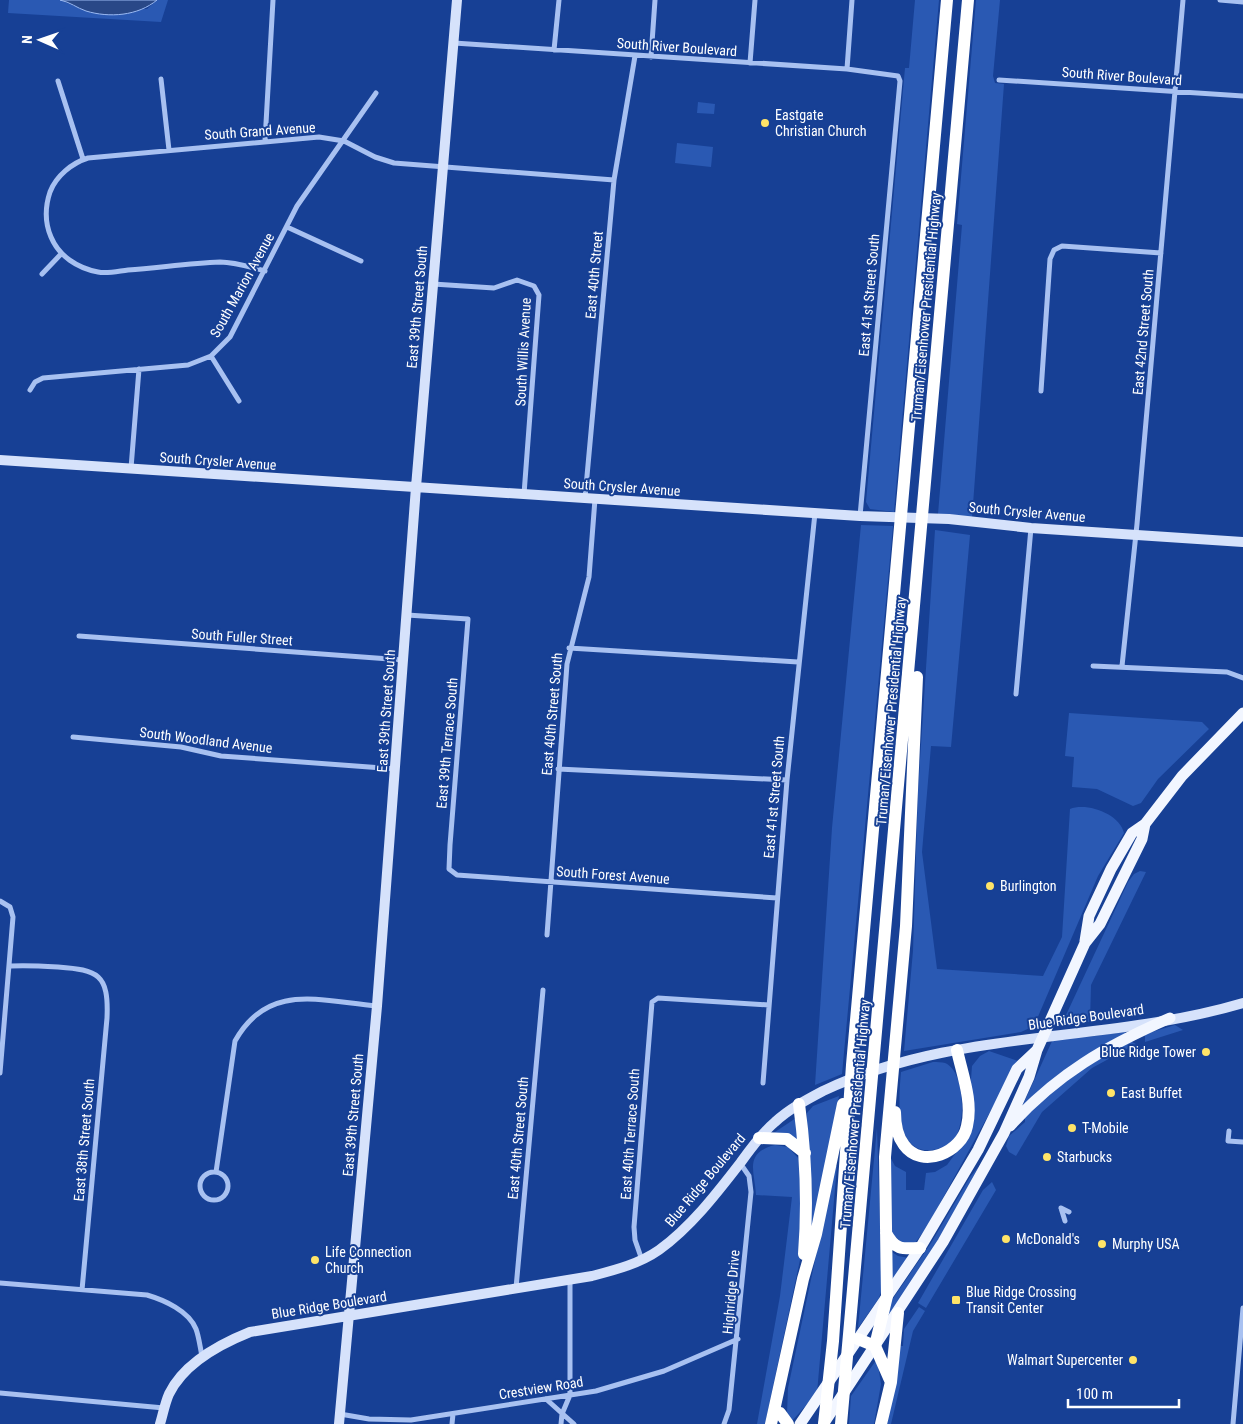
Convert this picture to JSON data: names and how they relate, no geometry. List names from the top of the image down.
{
  "streets": {
    "highway": ["Truman/Eisenhower Presidential Highway"],
    "main road": ["East 39th Street South", "South Crysler Avenue", "Blue Ridge Boulevard"],
    "street": [
      "South River Boulevard",
      "South Grand Avenue",
      "East 40th Street",
      "South Marion Avenue",
      "East 41st Street South",
      "East 42nd Street South",
      "South Willis Avenue",
      "South Fuller Street",
      "East 40th Street South",
      "South Woodland Avenue",
      "East 39th Terrace South",
      "South Forest Avenue",
      "East 40th Terrace South",
      "East 38th Street South",
      "Highridge Drive",
      "Crestview Road"
    ]
  },
  "crossings": [
    ["South River Boulevard", "East 40th Street"],
    ["South River Boulevard", "East 41st Street South"],
    ["South River Boulevard", "East 39th Street South"],
    ["South River Boulevard", "East 42nd Street South"],
    ["South Grand Avenue", "East 40th Street"],
    ["South Grand Avenue", "South Marion Avenue"],
    ["South Grand Avenue", "East 39th Street South"],
    ["East 40th Street", "South Crysler Avenue"],
    ["East 40th Street", "East 40th Street South"],
    ["East 41st Street South", "South Crysler Avenue"],
    ["East 41st Street South", "South Forest Avenue"],
    ["East 41st Street South", "East 40th Terrace South"],
    ["East 39th Street South", "South Willis Avenue"],
    ["East 39th Street South", "South Crysler Avenue"],
    ["East 39th Street South", "South Fuller Street"],
    ["East 39th Street South", "South Woodland Avenue"],
    ["East 39th Street South", "East 39th Terrace South"],
    ["East 39th Street South", "Blue Ridge Boulevard"],
    ["East 39th Street South", "Crestview Road"],
    ["East 42nd Street South", "South Crysler Avenue"],
    ["South Willis Avenue", "South Crysler Avenue"],
    ["South Crysler Avenue", "East 40th Street South"],
    ["East 40th Street South", "South Forest Avenue"],
    ["East 40th Street South", "Blue Ridge Boulevard"],
    ["East 39th Terrace South", "South Forest Avenue"],
    ["Blue Ridge Boulevard", "East 40th Terrace South"],
    ["Blue Ridge Boulevard", "Highridge Drive"],
    ["Highridge Drive", "Crestview Road"]
  ],
  "places": {
    "other": [
      "Eastgate Christian Church",
      "Burlington",
      "Blue Ridge Tower",
      "East Buffet",
      "T-Mobile",
      "Starbucks",
      "McDonald's",
      "Murphy USA",
      "Life Connection Church",
      "Walmart Supercenter"
    ],
    "transit": ["Blue Ridge Crossing Transit Center"]
  },
  "scale_bar": "100 m",
  "north": "left"
}
